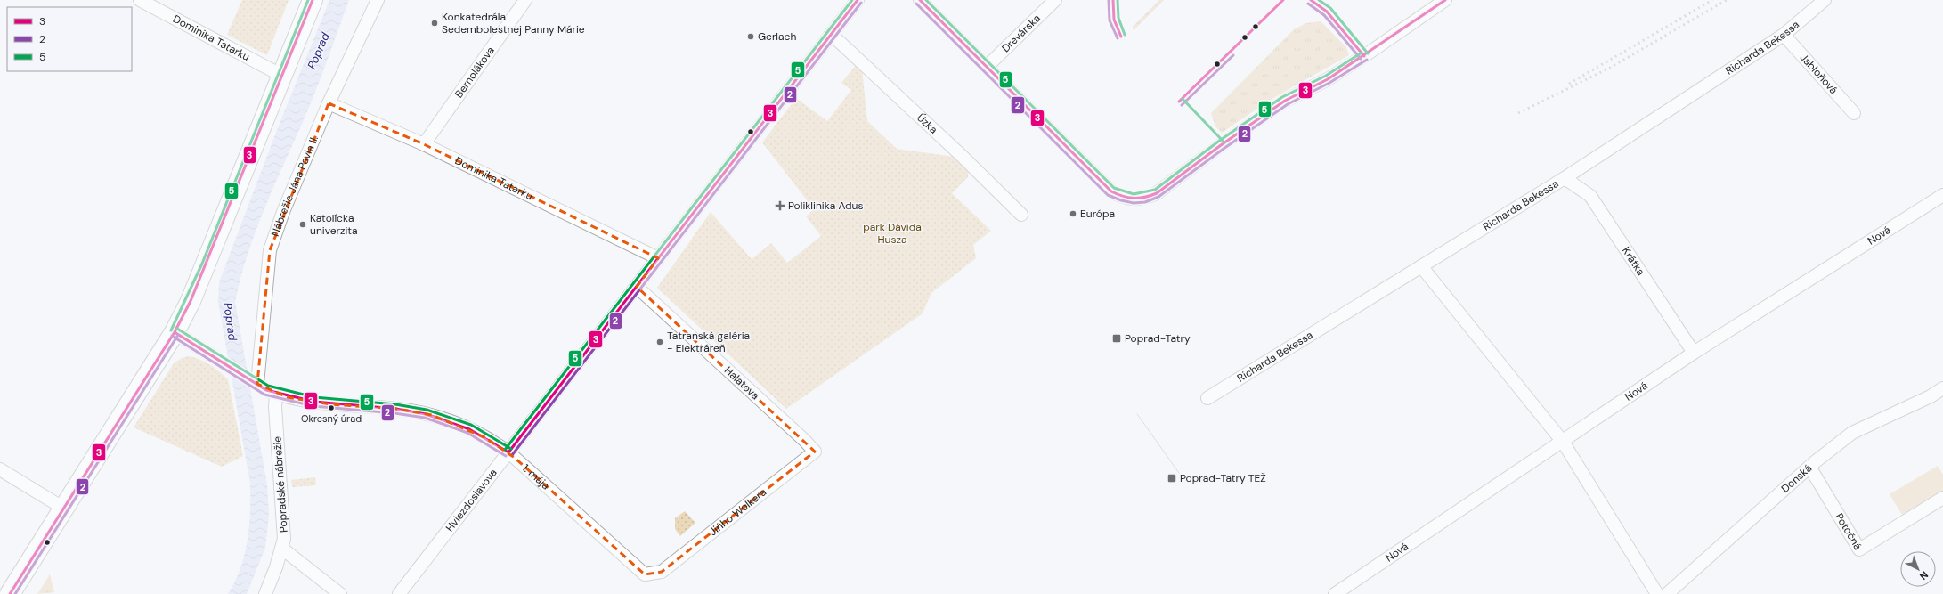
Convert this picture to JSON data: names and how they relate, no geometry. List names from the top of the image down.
{
  "streets": {
    "street": [
      "Drevárska",
      "Dominika Tatarku",
      "Richarda Bekessa",
      "Bernolákova",
      "Jabloňová",
      "Úzka",
      "Nábrežie Jána Pavla II.",
      "Nová",
      "Krátka",
      "Halatova",
      "1. mája",
      "Donská",
      "Popradské nábrežie",
      "Hviezdoslavova",
      "Jiřího Wolkera",
      "Potočná"
    ]
  },
  "crossings": [
    ["Dominika Tatarku", "Bernolákova"],
    ["Dominika Tatarku", "Nábrežie Jána Pavla II."],
    ["Dominika Tatarku", "Hviezdoslavova"],
    ["Richarda Bekessa", "Jabloňová"],
    ["Richarda Bekessa", "Krátka"],
    ["Úzka", "Hviezdoslavova"],
    ["Nábrežie Jána Pavla II.", "1. mája"],
    ["Nová", "Krátka"],
    ["Halatova", "Hviezdoslavova"],
    ["Halatova", "Jiřího Wolkera"],
    ["1. mája", "Popradské nábrežie"],
    ["1. mája", "Hviezdoslavova"],
    ["1. mája", "Jiřího Wolkera"],
    ["Donská", "Potočná"]
  ],
  "water": ["Poprad"],
  "parks": ["park Dávida Husza"],
  "places": {
    "other": [
      "Konkatedrála Sedembolestnej Panny Márie",
      "Gerlach",
      "Európa",
      "Katolícka univerzita",
      "Tatranská galéria - Elektráreň",
      "Okresný úrad"
    ],
    "health": ["Poliklinika Adus"],
    "transit": ["Poprad-Tatry", "Poprad-Tatry TEŽ"]
  },
  "lines": ["transit line 3", "transit line 2", "transit line 5"],
  "legend": ["3", "2", "5"],
  "north": "bottom right"
}
